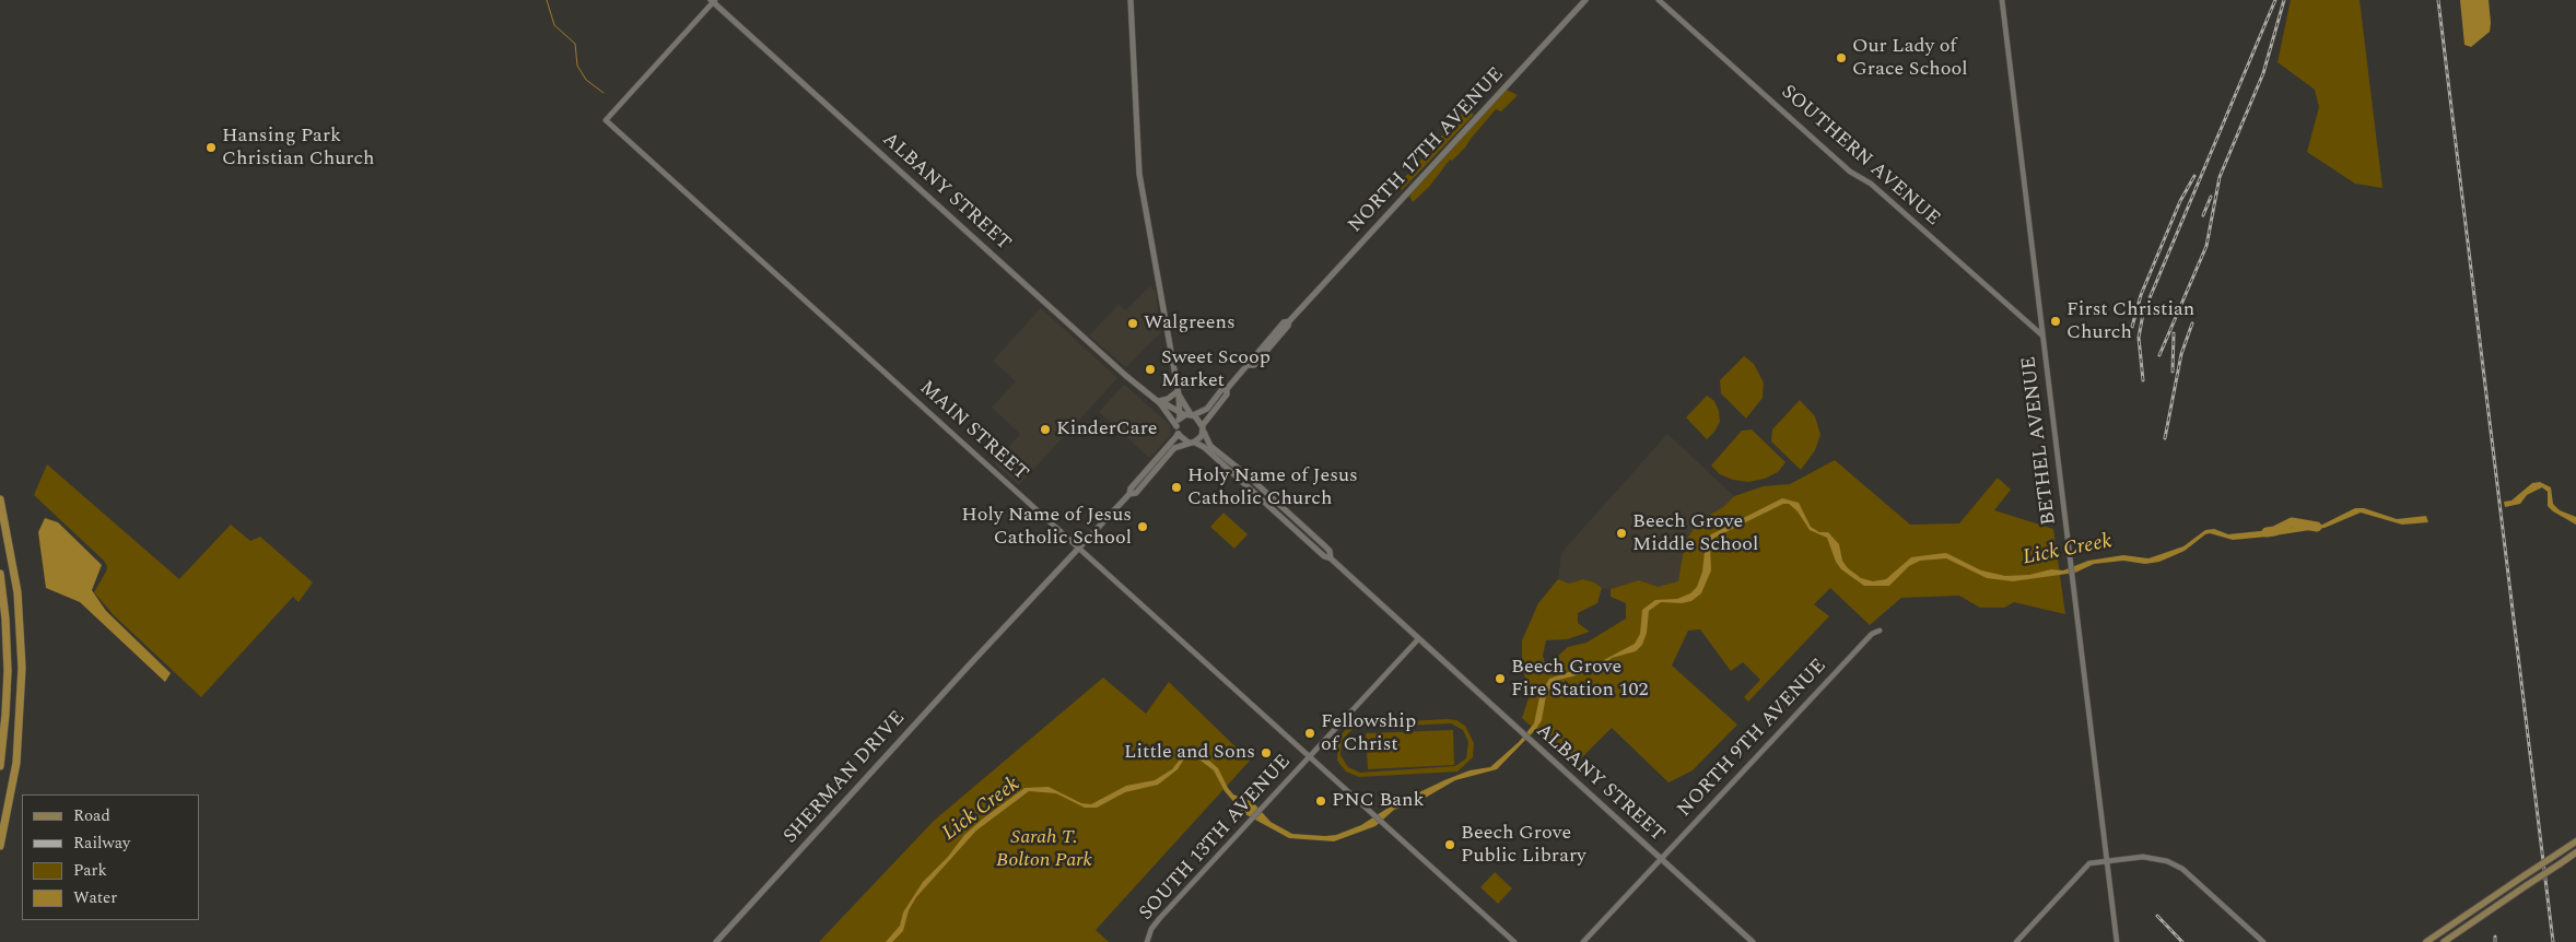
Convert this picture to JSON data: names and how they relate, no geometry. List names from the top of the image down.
{
  "streets": {
    "main road": ["NORTH 17TH AVENUE", "ALBANY STREET", "SHERMAN DRIVE"],
    "street": [
      "SOUTHERN AVENUE",
      "MAIN STREET",
      "BETHEL AVENUE",
      "NORTH 9TH AVENUE",
      "SOUTH 13TH AVENUE"
    ]
  },
  "crossings": [
    ["NORTH 17TH AVENUE", "ALBANY STREET"],
    ["SOUTHERN AVENUE", "BETHEL AVENUE"],
    ["ALBANY STREET", "MAIN STREET"],
    ["ALBANY STREET", "NORTH 9TH AVENUE"],
    ["ALBANY STREET", "SOUTH 13TH AVENUE"],
    ["MAIN STREET", "SHERMAN DRIVE"],
    ["MAIN STREET", "SOUTH 13TH AVENUE"]
  ],
  "water": ["Lick Creek"],
  "parks": ["Sarah T. Bolton Park"],
  "places": [
    "Our Lady of Grace School",
    "Hansing Park Christian Church",
    "First Christian Church",
    "Walgreens",
    "Sweet Scoop Market",
    "KinderCare",
    "Holy Name of Jesus Catholic Church",
    "Holy Name of Jesus Catholic School",
    "Beech Grove Middle School",
    "Beech Grove Fire Station 102",
    "Fellowship of Christ",
    "Little and Sons",
    "PNC Bank",
    "Beech Grove Public Library"
  ],
  "legend": [
    "Road",
    "Railway",
    "Park",
    "Water"
  ]
}
